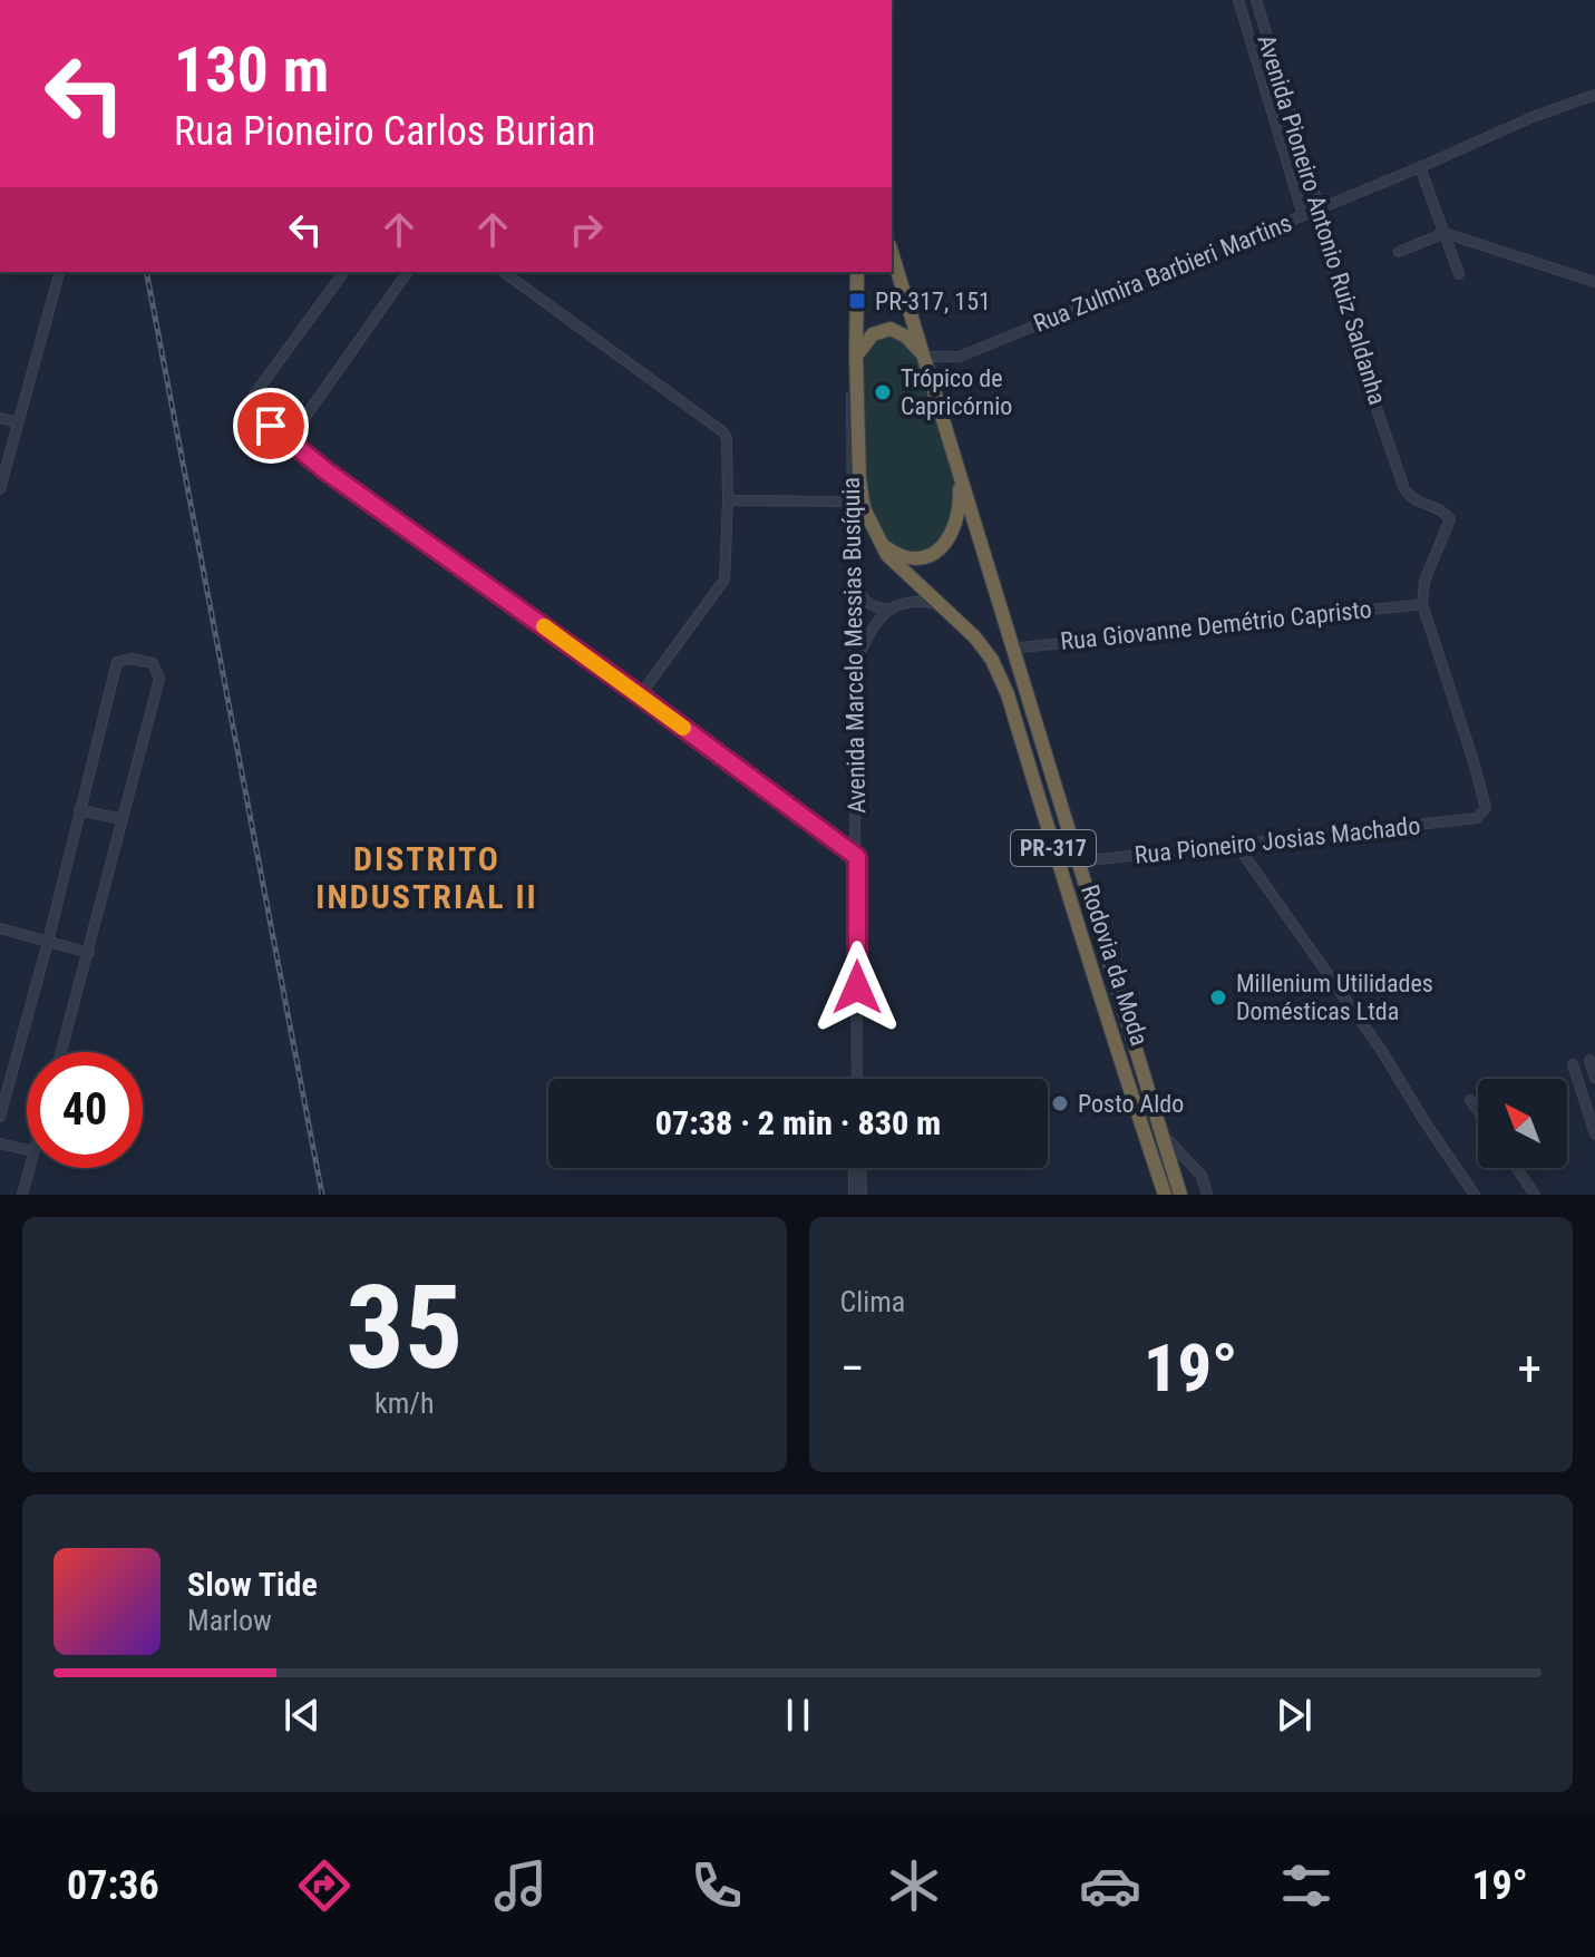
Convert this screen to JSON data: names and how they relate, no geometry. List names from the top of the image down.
{
  "streets": {
    "highway": ["PR-317", "Rodovia da Moda"],
    "street": [
      "Avenida Pioneiro Antonio Ruiz Saldanha",
      "Rua Zulmira Barbieri Martins",
      "Rua Giovanne Demétrio Capristo",
      "Avenida Marcelo Messias Busíquia",
      "Rua Pioneiro Josias Machado"
    ]
  },
  "crossings": [
    ["Avenida Pioneiro Antonio Ruiz Saldanha", "Rua Zulmira Barbieri Martins"],
    ["Avenida Pioneiro Antonio Ruiz Saldanha", "Rua Giovanne Demétrio Capristo"],
    ["Avenida Pioneiro Antonio Ruiz Saldanha", "Rua Pioneiro Josias Machado"],
    ["Rua Zulmira Barbieri Martins", "Rodovia da Moda"],
    ["Rua Giovanne Demétrio Capristo", "Rua Pioneiro Josias Machado"],
    ["Rua Giovanne Demétrio Capristo", "Rodovia da Moda"],
    ["Avenida Marcelo Messias Busíquia", "Rodovia da Moda"],
    ["Rua Pioneiro Josias Machado", "Rodovia da Moda"]
  ],
  "districts": ["DISTRITO INDUSTRIAL II"],
  "places": {
    "transit": ["PR-317, 151"],
    "other": ["Trópico de Capricórnio", "Millenium Utilidades Domésticas Ltda", "Posto Aldo"]
  },
  "north": "top left",
  "page": {
    "turn": ["130 m", "Rua Pioneiro Carlos Burian"],
    "limit": "40",
    "trip": "07:38 · 2 min · 830 m",
    "tile": [
      ["35", "km/h"],
      "Clima"
    ],
    "heat": ["−", "19°", "+"],
    "song": ["Slow Tide", "Marlow"],
    "tabs": ["07:36", "19°"]
  }
}
